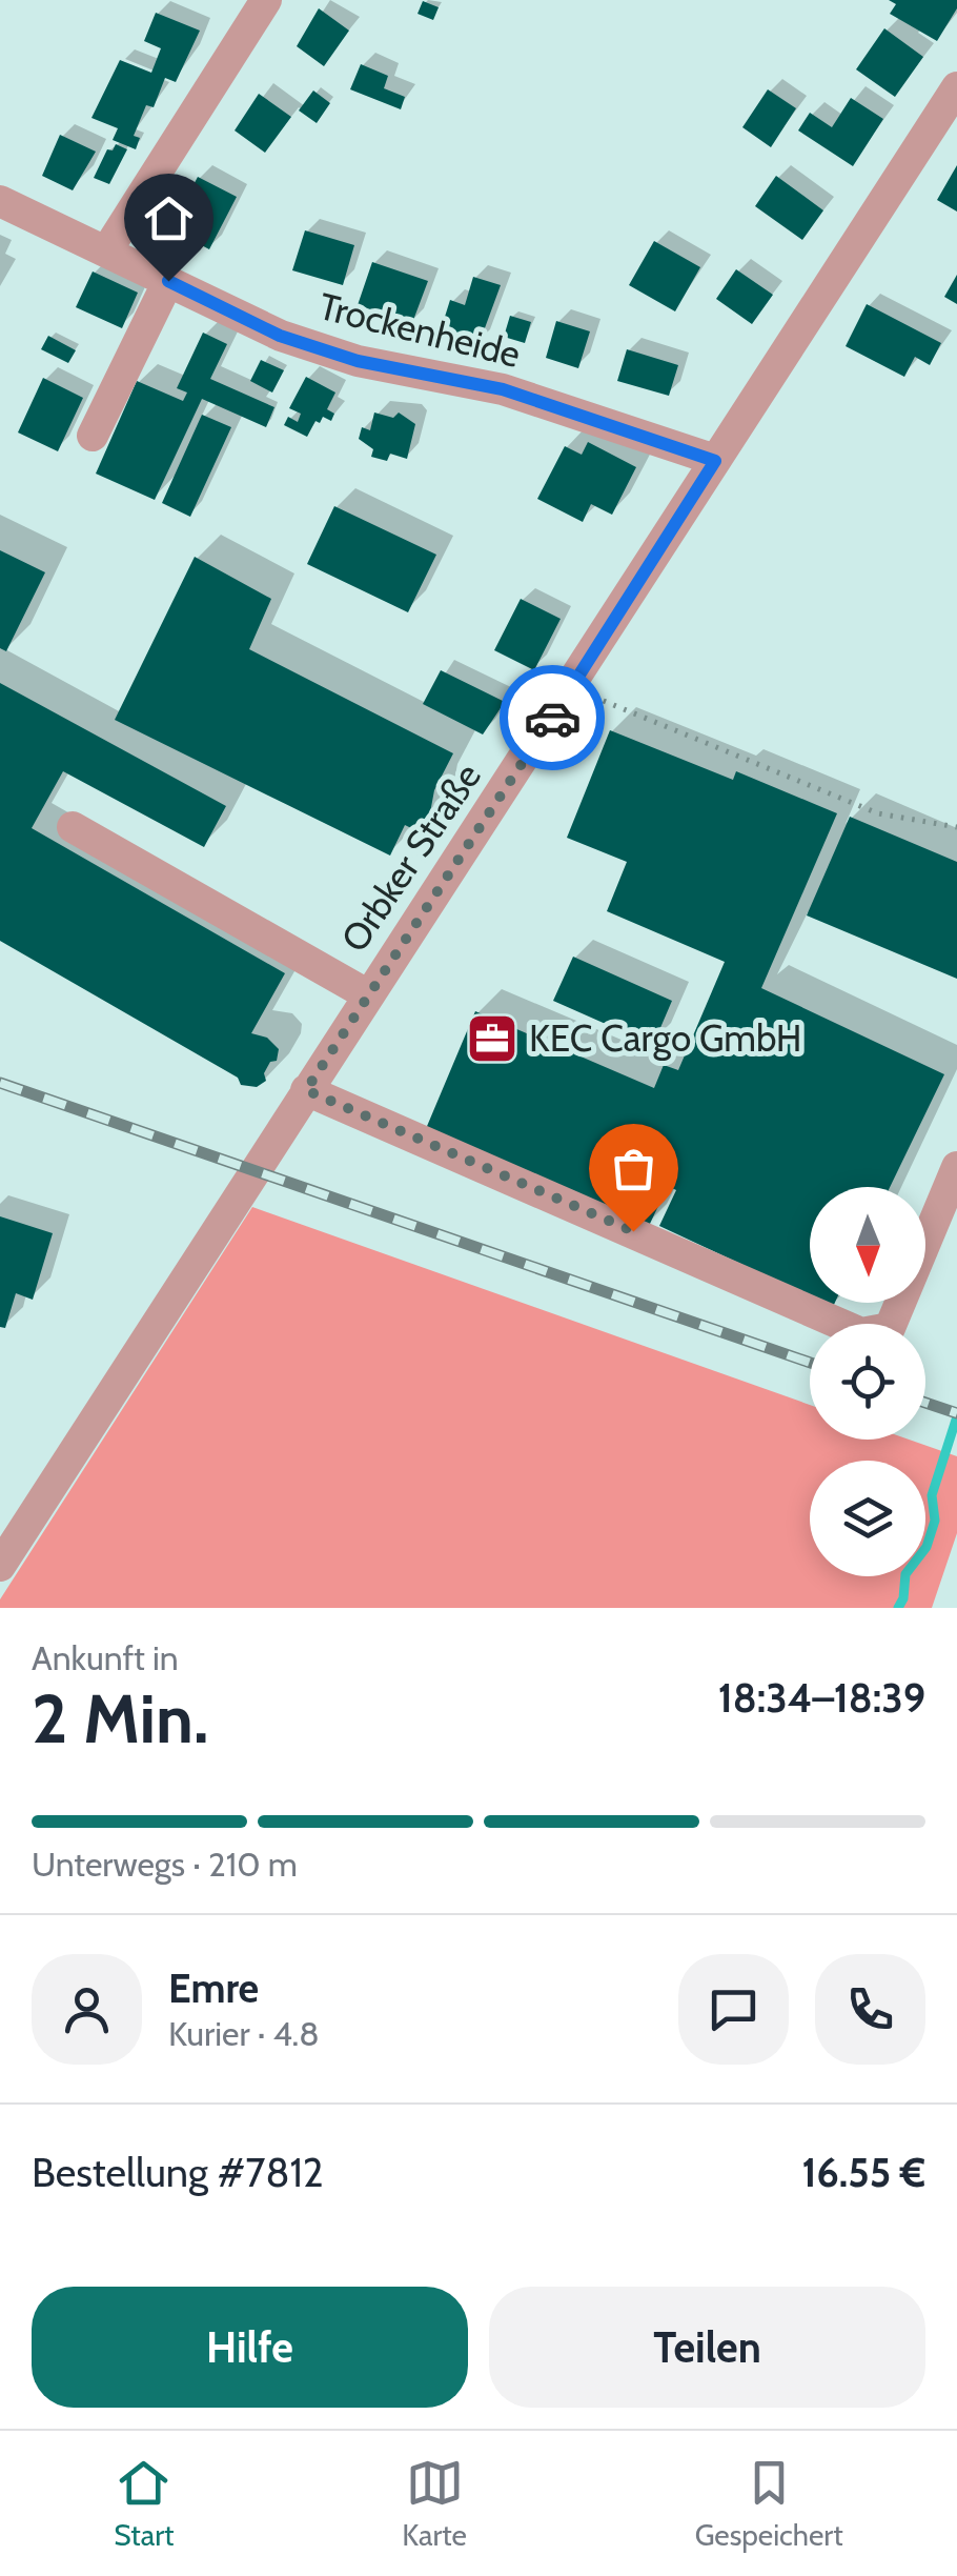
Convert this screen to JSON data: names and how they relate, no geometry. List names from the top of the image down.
{
  "streets": {
    "street": ["Trockenheide", "Orbker Straße"]
  },
  "crossings": [
    ["Trockenheide", "Orbker Straße"]
  ],
  "places": {
    "office": ["KEC Cargo GmbH"]
  },
  "north": "bottom",
  "page": {
    "heading": ["2 Min.", "Ankunft in", "18:34–18:39"],
    "panel": [
      "Emre",
      "Kurier · 4.8",
      "Bestellung #7812",
      "16.55 €"
    ],
    "bar": "Unterwegs · 210 m",
    "buttons": ["Hilfe", "Teilen"],
    "tabs": ["Start", "Karte", "Gespeichert"]
  }
}
